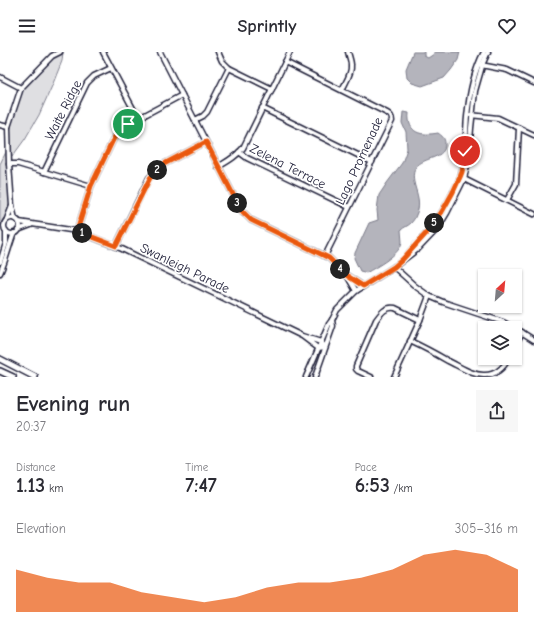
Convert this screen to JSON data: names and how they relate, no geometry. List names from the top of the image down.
{
  "streets": {
    "street": [
      "Waite Ridge",
      "Lago Promenade",
      "Zelena Terrace",
      "Swanleigh Parade"
    ]
  },
  "crossings": [
    ["Lago Promenade", "Zelena Terrace"]
  ],
  "north": "top right",
  "page": {
    "header": "Sprintly",
    "pins": [
      "2",
      "3",
      "5",
      "1",
      "4"
    ],
    "heading": ["Evening run", "20:37"],
    "stats": [
      ["Distance", "1.13 km"],
      ["Time", "7:47"],
      ["Pace", "6:53 /km"]
    ],
    "chart": ["Elevation", "305–316 m"]
  }
}
